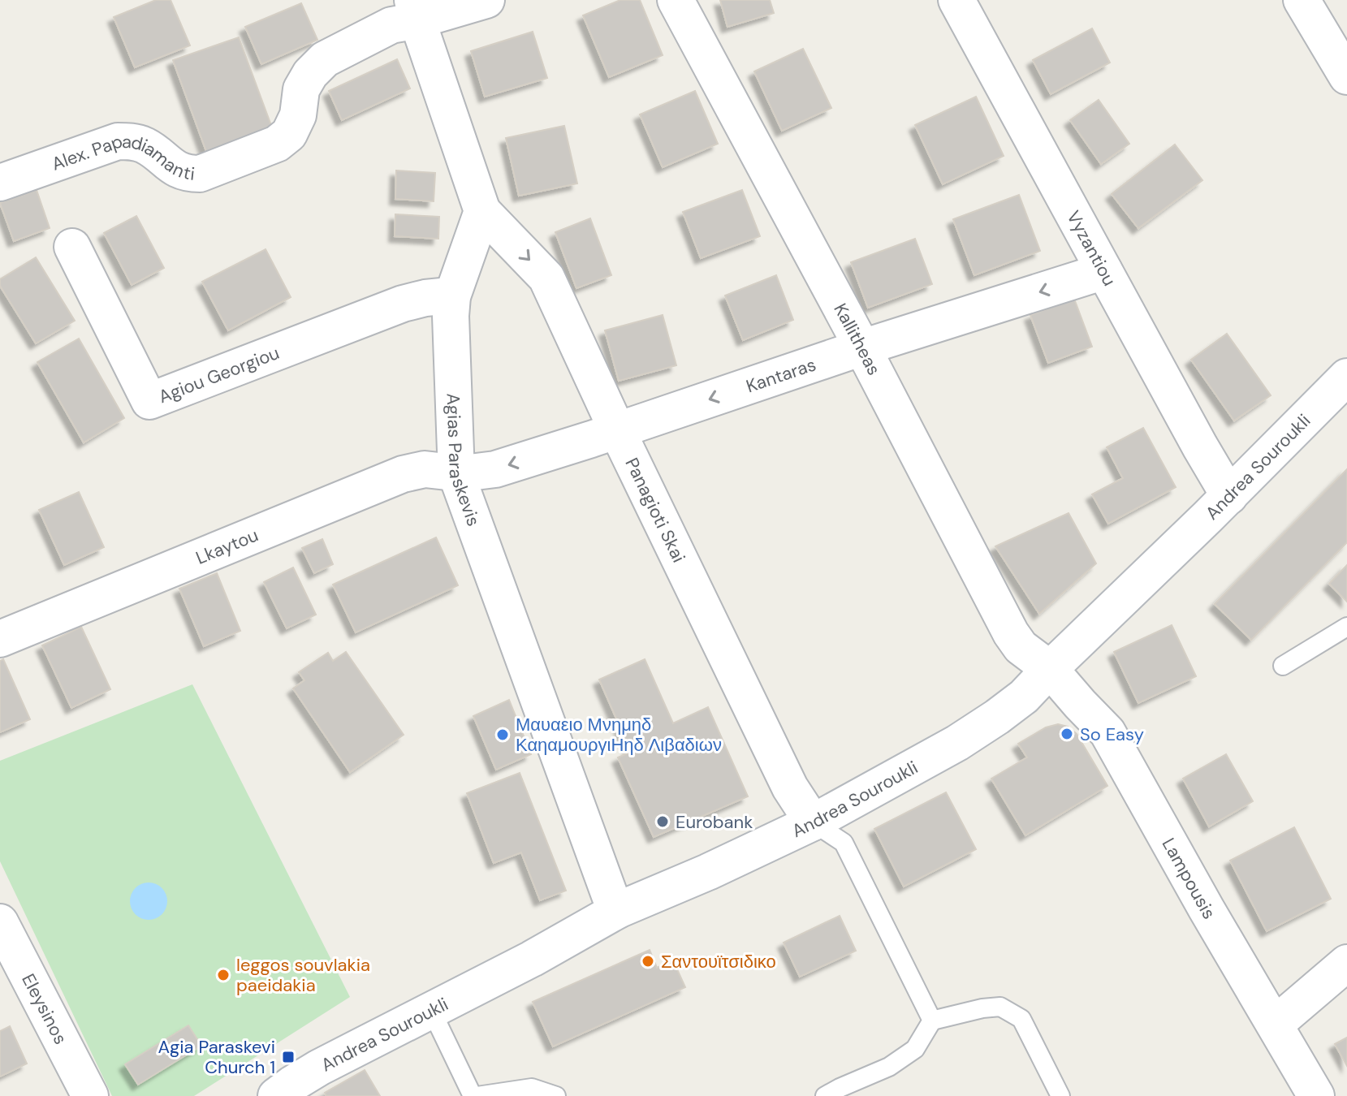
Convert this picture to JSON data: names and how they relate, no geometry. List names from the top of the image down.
{
  "streets": {
    "street": [
      "Alex. Papadiamanti",
      "Vyzantiou",
      "Kallitheas",
      "Agiou Georgiou",
      "Kantaras",
      "Agias Paraskevis",
      "Andrea Souroukli",
      "Panagioti Skai",
      "Lkaytou",
      "Lampousis",
      "Eleysinos"
    ]
  },
  "crossings": [
    ["Vyzantiou", "Kantaras"],
    ["Vyzantiou", "Andrea Souroukli"],
    ["Kallitheas", "Kantaras"],
    ["Kallitheas", "Andrea Souroukli"],
    ["Kallitheas", "Lampousis"],
    ["Agiou Georgiou", "Agias Paraskevis"],
    ["Kantaras", "Agias Paraskevis"],
    ["Kantaras", "Panagioti Skai"],
    ["Kantaras", "Lkaytou"],
    ["Agias Paraskevis", "Andrea Souroukli"],
    ["Agias Paraskevis", "Panagioti Skai"],
    ["Agias Paraskevis", "Lkaytou"],
    ["Andrea Souroukli", "Panagioti Skai"],
    ["Andrea Souroukli", "Lampousis"]
  ],
  "one_way": ["Kantaras", "Panagioti Skai"],
  "places": {
    "other": [
      "So Easy",
      "Μαυαειο Μνημηδ ΚαηαμουργιΗηδ Λιβαδιων",
      "Eurobank",
      "Σαντουϊτσιδικο",
      "leggos souvlakia paeidakia"
    ],
    "transit": ["Agia Paraskevi Church 1"]
  }
}
